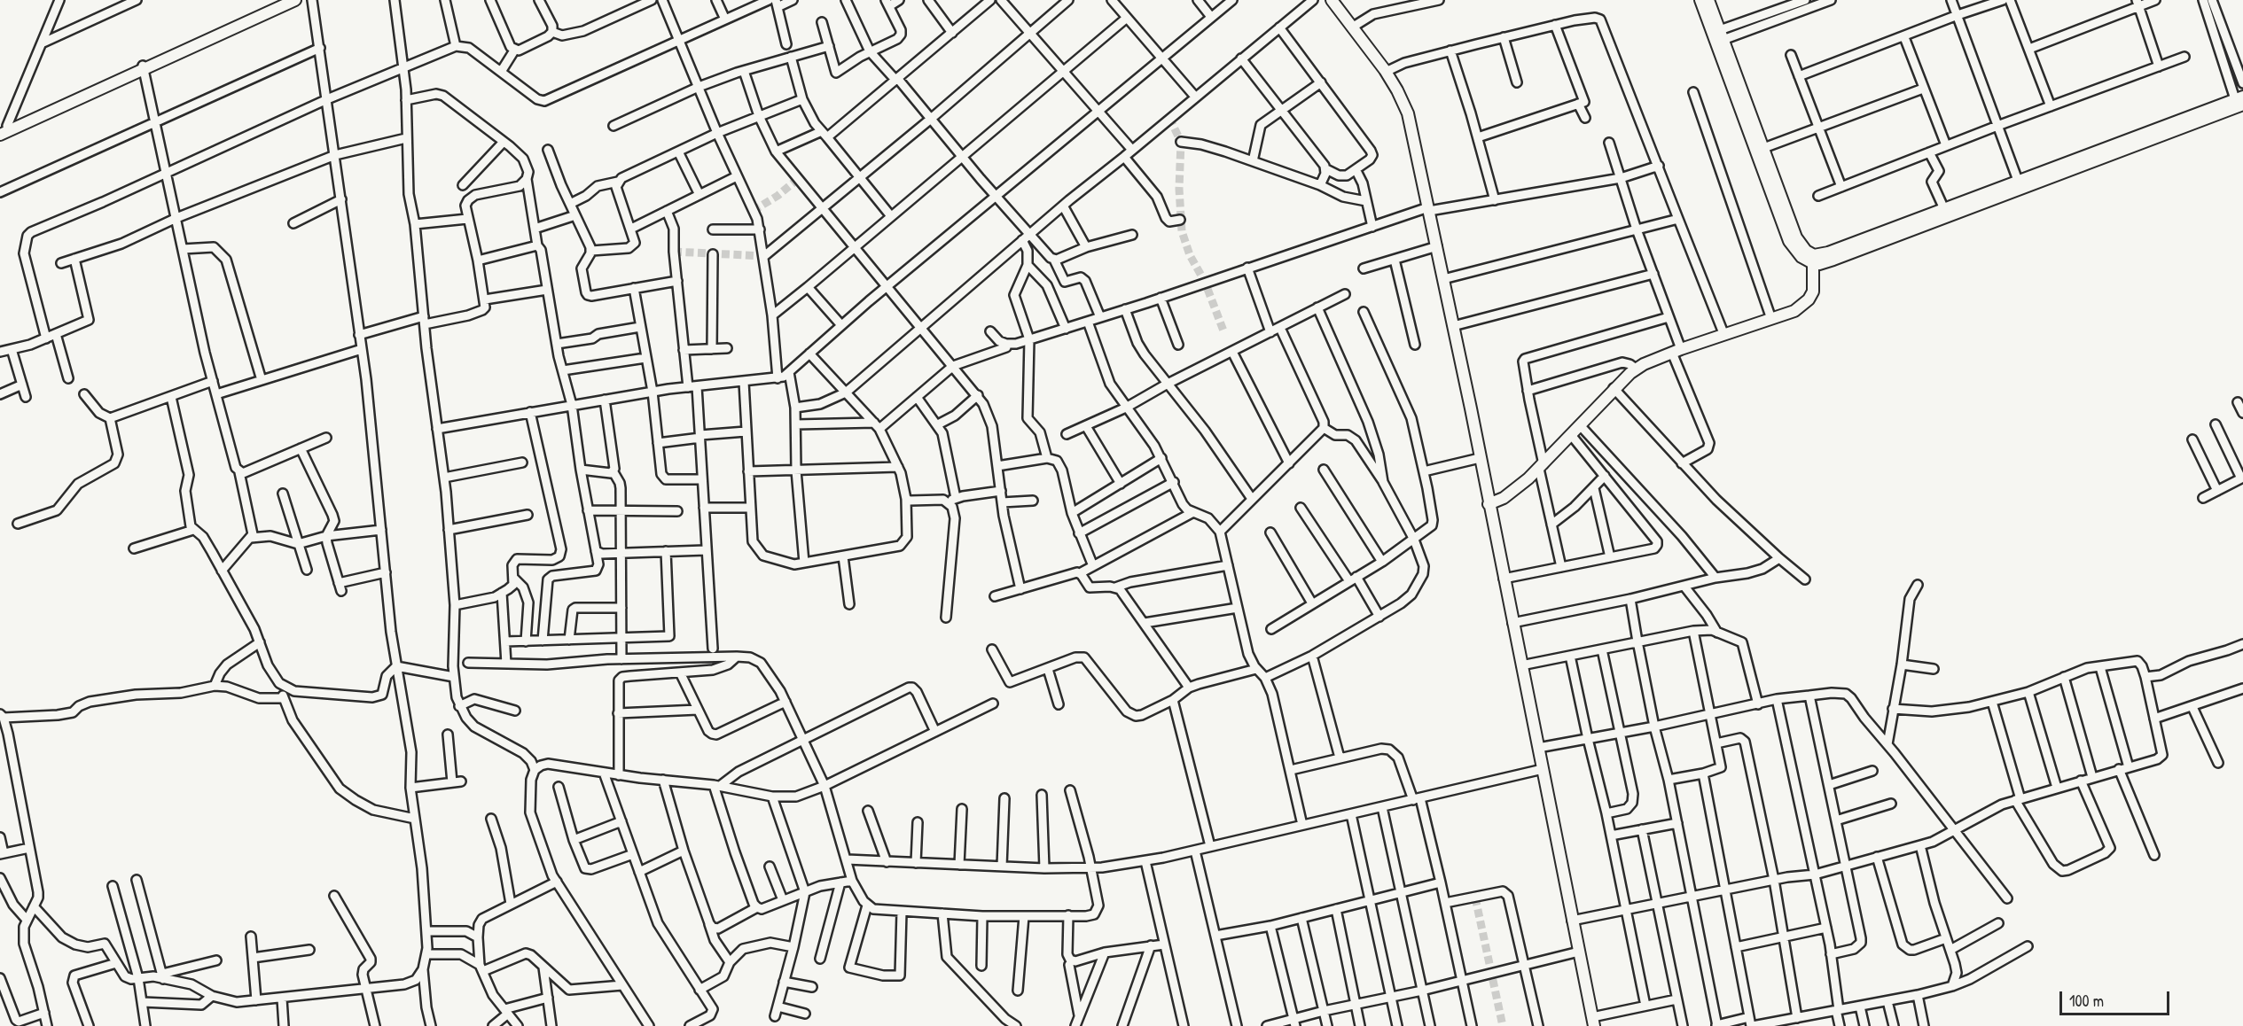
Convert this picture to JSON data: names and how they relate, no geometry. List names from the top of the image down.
{
  "scale_bar": "100 m"
}
